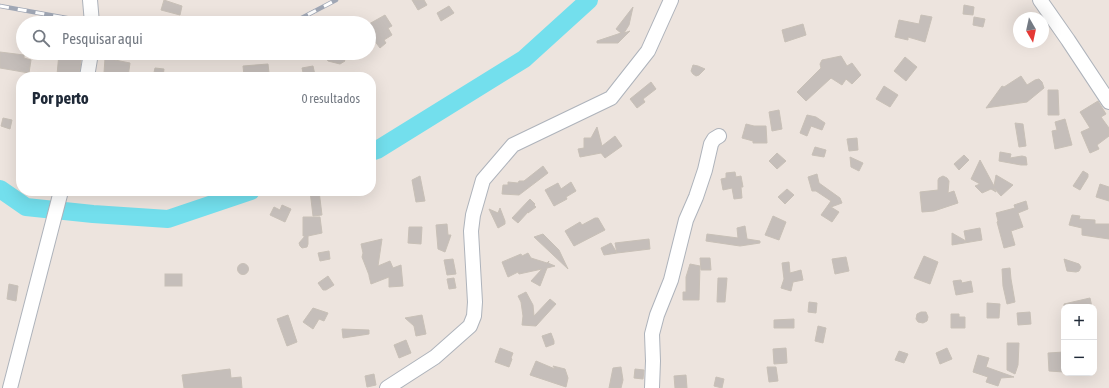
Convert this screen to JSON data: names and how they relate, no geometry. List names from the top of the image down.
{
  "north": "bottom",
  "page": {
    "search": "Pesquisar aqui",
    "heading": ["Por perto", "0 resultados"],
    "map_buttons": ["+", "−"]
  }
}
